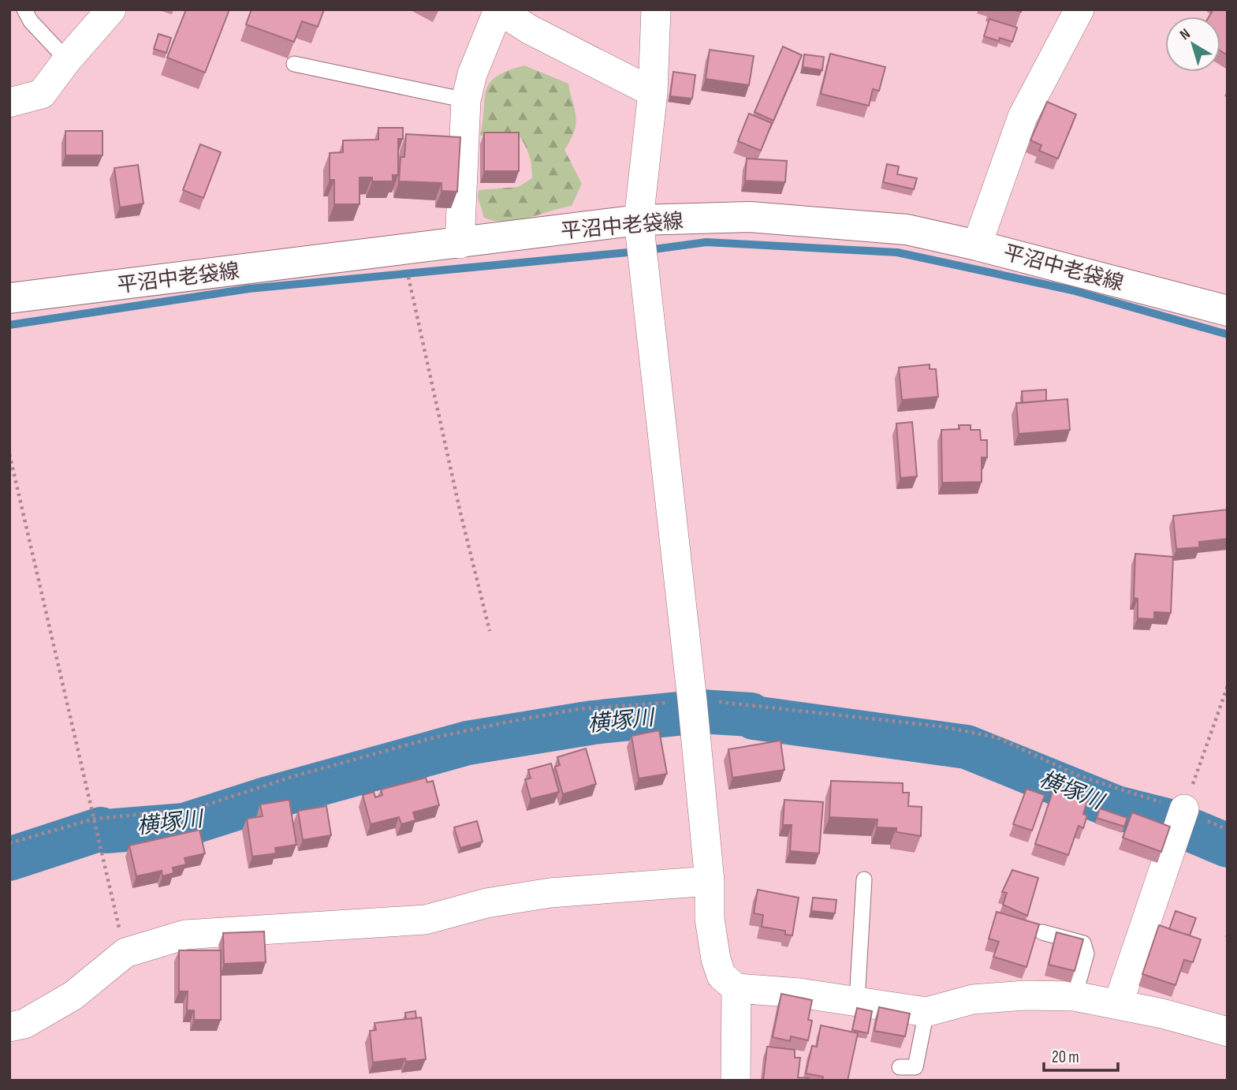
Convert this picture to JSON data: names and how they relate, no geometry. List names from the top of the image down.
{
  "streets": {
    "main road": ["平沼中老袋線"]
  },
  "water": ["横塚川"],
  "scale_bar": "20 m",
  "north": "top left"
}
